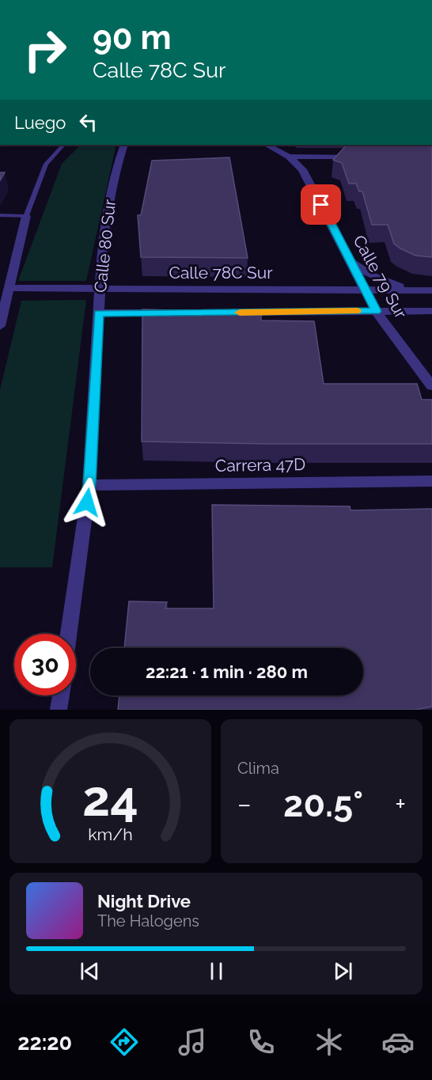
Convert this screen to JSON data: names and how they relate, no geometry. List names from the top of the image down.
{
  "streets": {
    "street": [
      "Calle 80 Sur",
      "Calle 78C Sur",
      "Calle 79 Sur",
      "Carrera 47D"
    ]
  },
  "crossings": [
    ["Calle 80 Sur", "Calle 78C Sur"],
    ["Calle 80 Sur", "Carrera 47D"],
    ["Calle 78C Sur", "Calle 79 Sur"]
  ],
  "page": {
    "turn": ["90 m", "Calle 78C Sur"],
    "then": "Luego",
    "limit": "30",
    "trip": "22:21 · 1 min · 280 m",
    "tile": "Clima",
    "heat": ["−", "20.5°", "+"],
    "song": ["Night Drive", "The Halogens"],
    "tabs": "22:20",
    "gauge": ["24", "km/h"]
  }
}
